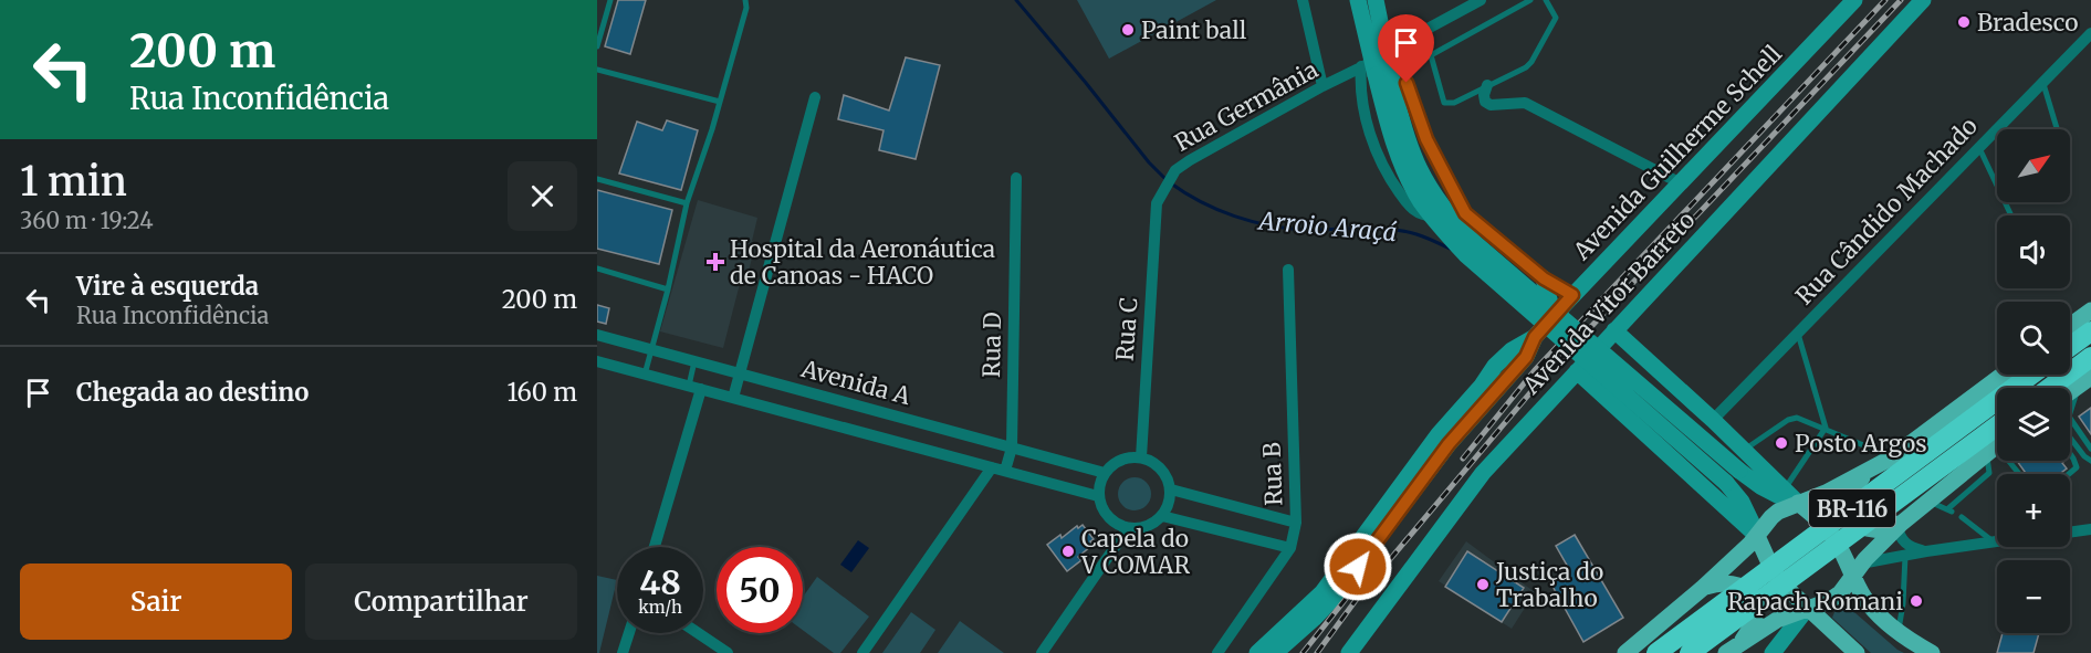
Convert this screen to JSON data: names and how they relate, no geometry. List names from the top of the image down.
{
  "streets": {
    "highway": ["BR-116"],
    "main road": ["Avenida Guilherme Schell", "Avenida Vitor Barreto"],
    "street": [
      "Rua Germânia",
      "Rua Cândido Machado",
      "Rua C",
      "Rua D",
      "Avenida A",
      "Rua B"
    ]
  },
  "crossings": [
    ["Rua Germânia", "Rua C"],
    ["Rua C", "Avenida A"],
    ["Rua D", "Avenida A"]
  ],
  "water": ["Arroio Araçá"],
  "places": {
    "other": [
      "Bradesco",
      "Paint ball",
      "Posto Argos",
      "Capela do V COMAR",
      "Justiça do Trabalho",
      "Rapach Romani"
    ],
    "health": ["Hospital da Aeronáutica de Canoas - HACO"]
  },
  "north": "top right",
  "page": {
    "turn": ["200 m", "Rua Inconfidência"],
    "map_buttons": ["+", "−"],
    "heading": ["1 min", "360 m · 19:24"],
    "list": [
      {
        "name": "Vire à esquerda",
        "note": "Rua Inconfidência",
        "value": "200 m"
      },
      {
        "name": "Chegada ao destino",
        "value": "160 m"
      }
    ],
    "speed": "48 km/h",
    "limit": "50",
    "buttons": ["Sair", "Compartilhar"]
  }
}
